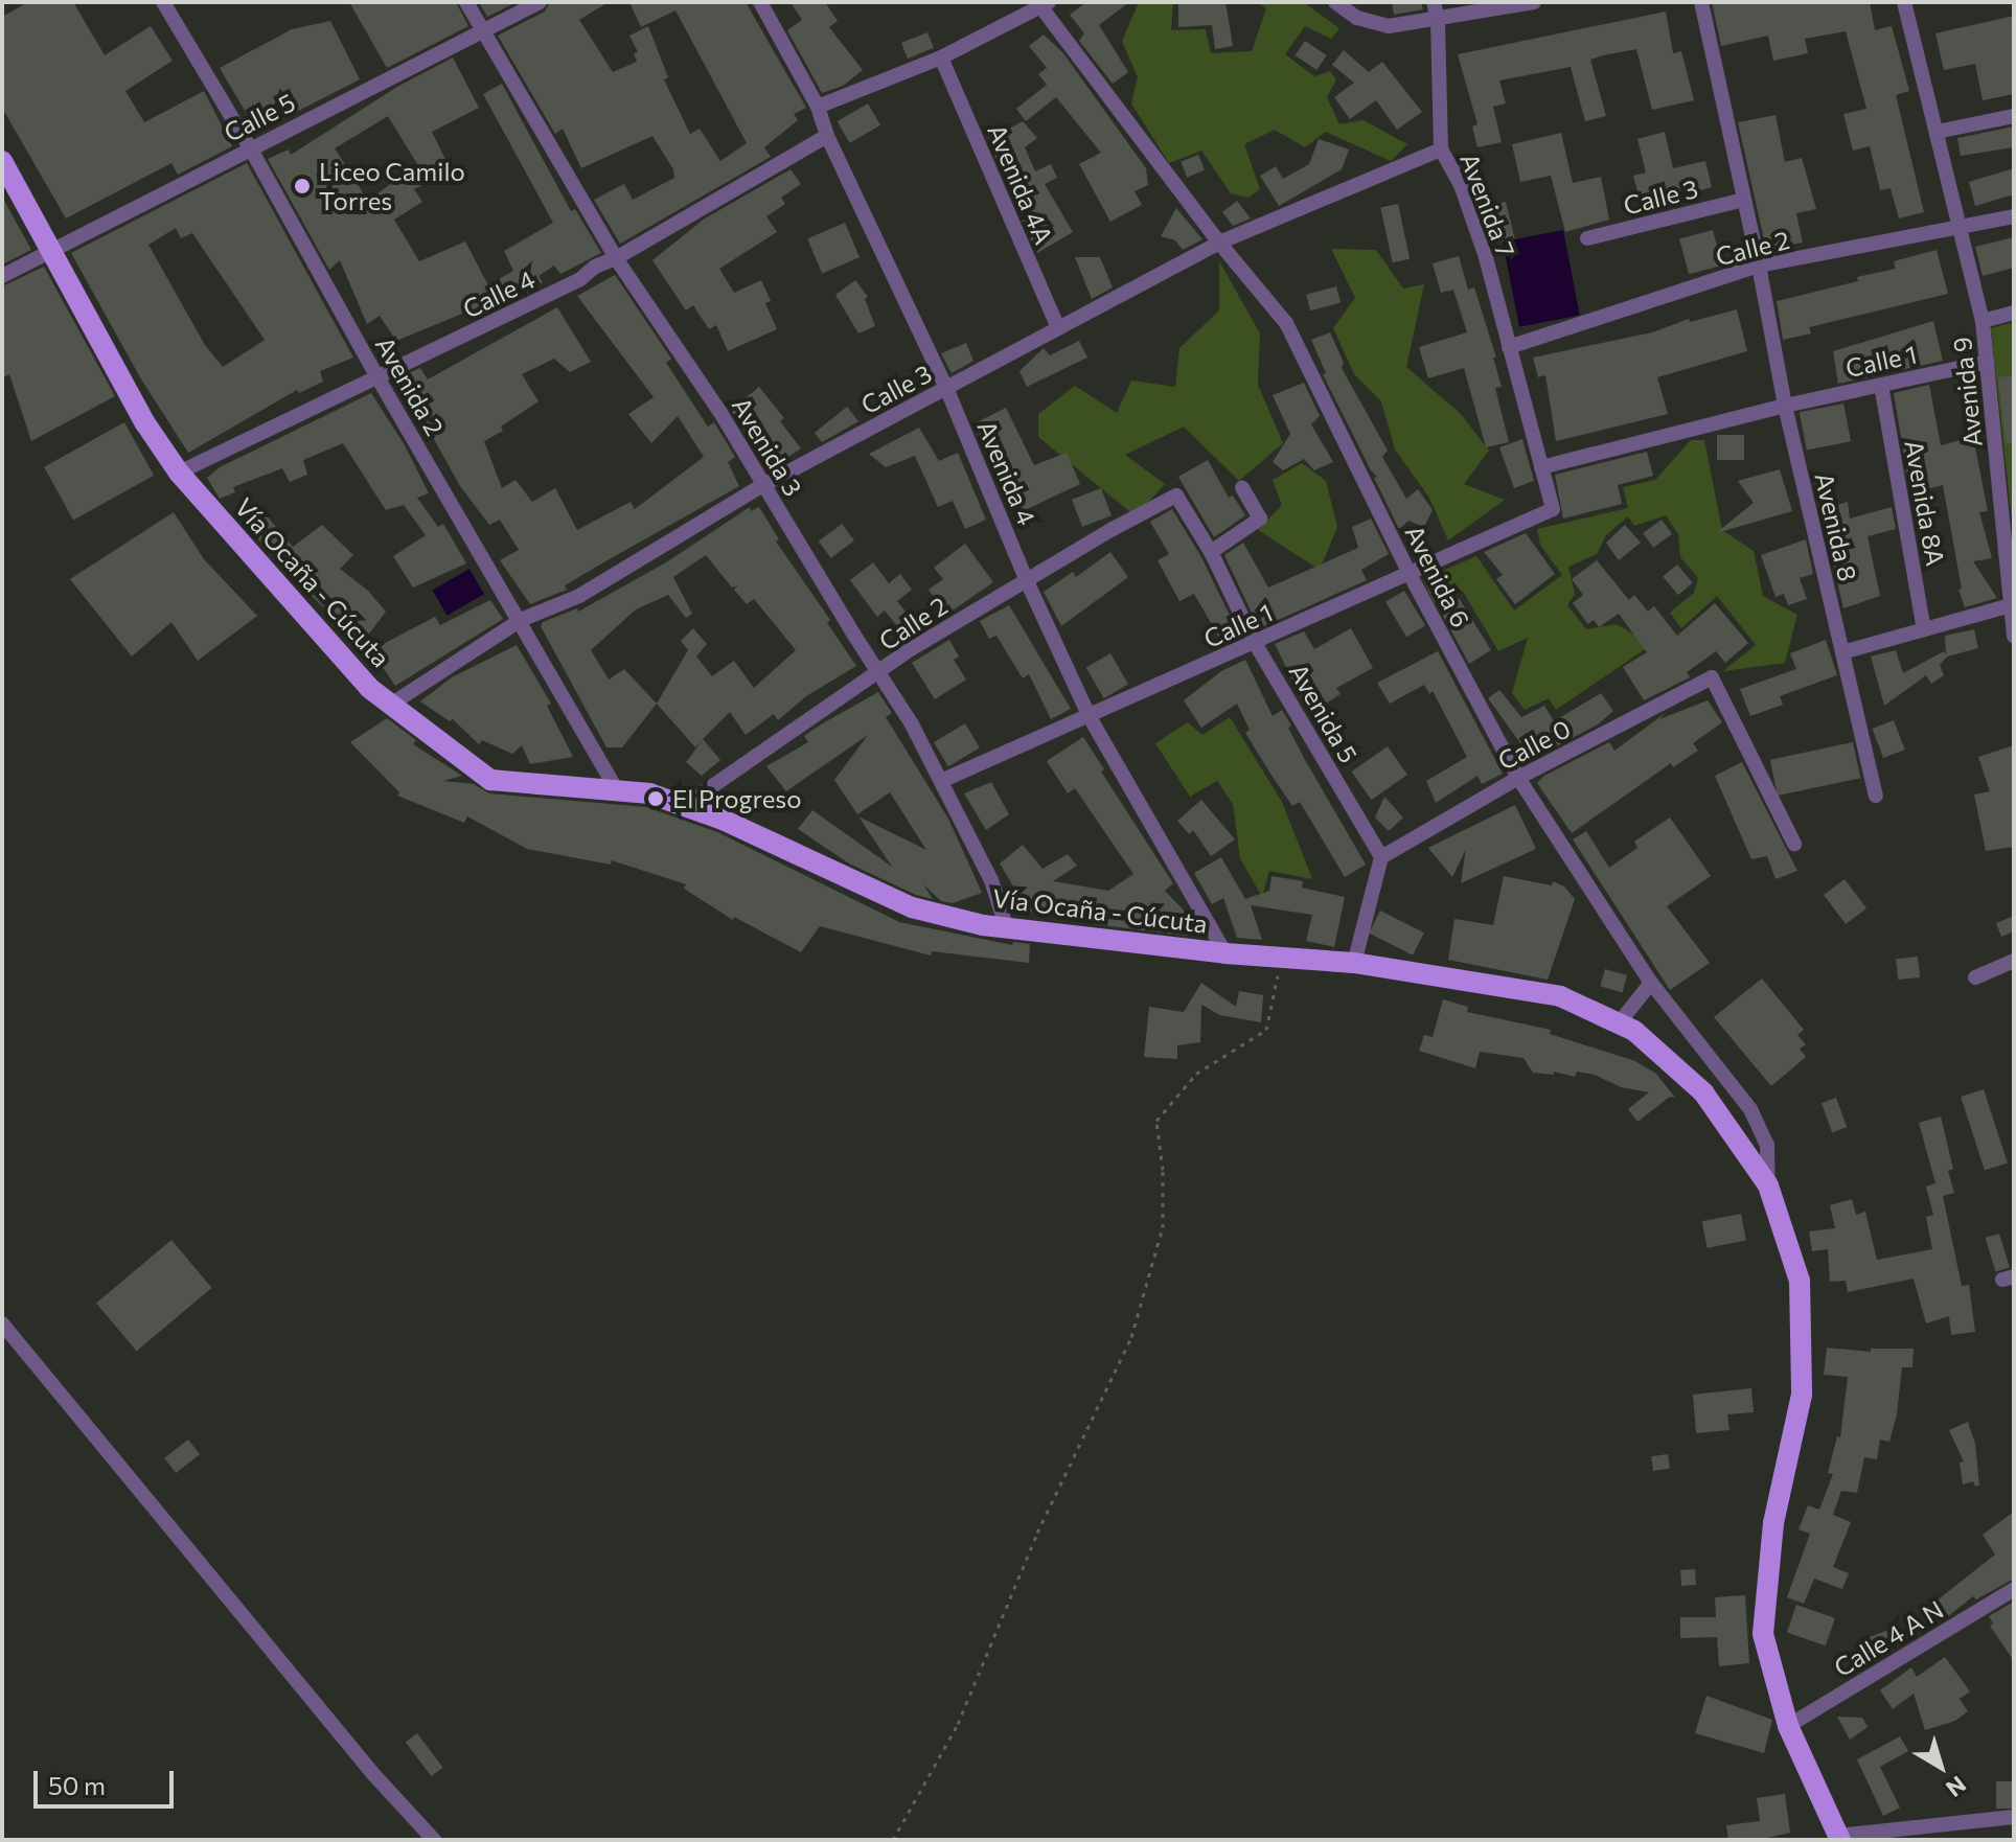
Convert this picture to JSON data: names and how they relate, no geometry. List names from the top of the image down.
{
  "streets": {
    "main road": ["Vía Ocaña - Cúcuta"],
    "street": [
      "Calle 5",
      "Avenida 4A",
      "Calle 3",
      "Avenida 7",
      "Calle 2",
      "Calle 4",
      "Calle 1",
      "Avenida 2",
      "Avenida 9",
      "Avenida 3",
      "Avenida 4",
      "Avenida 8A",
      "Avenida 8",
      "Avenida 6",
      "Avenida 5",
      "Calle 0",
      "Calle 4 A N"
    ]
  },
  "crossings": [
    ["Calle 5", "Avenida 2"],
    ["Calle 5", "Avenida 3"],
    ["Calle 5", "Vía Ocaña - Cúcuta"],
    ["Avenida 4A", "Calle 3"],
    ["Calle 3", "Avenida 7"],
    ["Calle 3", "Avenida 2"],
    ["Calle 3", "Avenida 3"],
    ["Calle 3", "Avenida 4"],
    ["Calle 3", "Avenida 8"],
    ["Calle 3", "Avenida 6"],
    ["Calle 3", "Vía Ocaña - Cúcuta"],
    ["Avenida 7", "Calle 2"],
    ["Avenida 7", "Calle 1"],
    ["Calle 2", "Avenida 9"],
    ["Calle 2", "Avenida 3"],
    ["Calle 2", "Avenida 4"],
    ["Calle 2", "Avenida 8"],
    ["Calle 2", "Vía Ocaña - Cúcuta"],
    ["Calle 2", "Avenida 5"],
    ["Calle 4", "Avenida 2"],
    ["Calle 4", "Avenida 3"],
    ["Calle 4", "Avenida 4"],
    ["Calle 4", "Vía Ocaña - Cúcuta"],
    ["Calle 1", "Avenida 9"],
    ["Calle 1", "Avenida 3"],
    ["Calle 1", "Avenida 4"],
    ["Calle 1", "Avenida 8A"],
    ["Calle 1", "Avenida 8"],
    ["Calle 1", "Avenida 6"],
    ["Calle 1", "Avenida 5"],
    ["Avenida 2", "Vía Ocaña - Cúcuta"],
    ["Avenida 3", "Vía Ocaña - Cúcuta"],
    ["Avenida 4", "Vía Ocaña - Cúcuta"],
    ["Avenida 6", "Vía Ocaña - Cúcuta"],
    ["Avenida 6", "Calle 0"],
    ["Vía Ocaña - Cúcuta", "Calle 4 A N"],
    ["Avenida 5", "Calle 0"]
  ],
  "places": ["Liceo Camilo Torres", "El Progreso"],
  "scale_bar": "50 m",
  "north": "bottom right"
}
